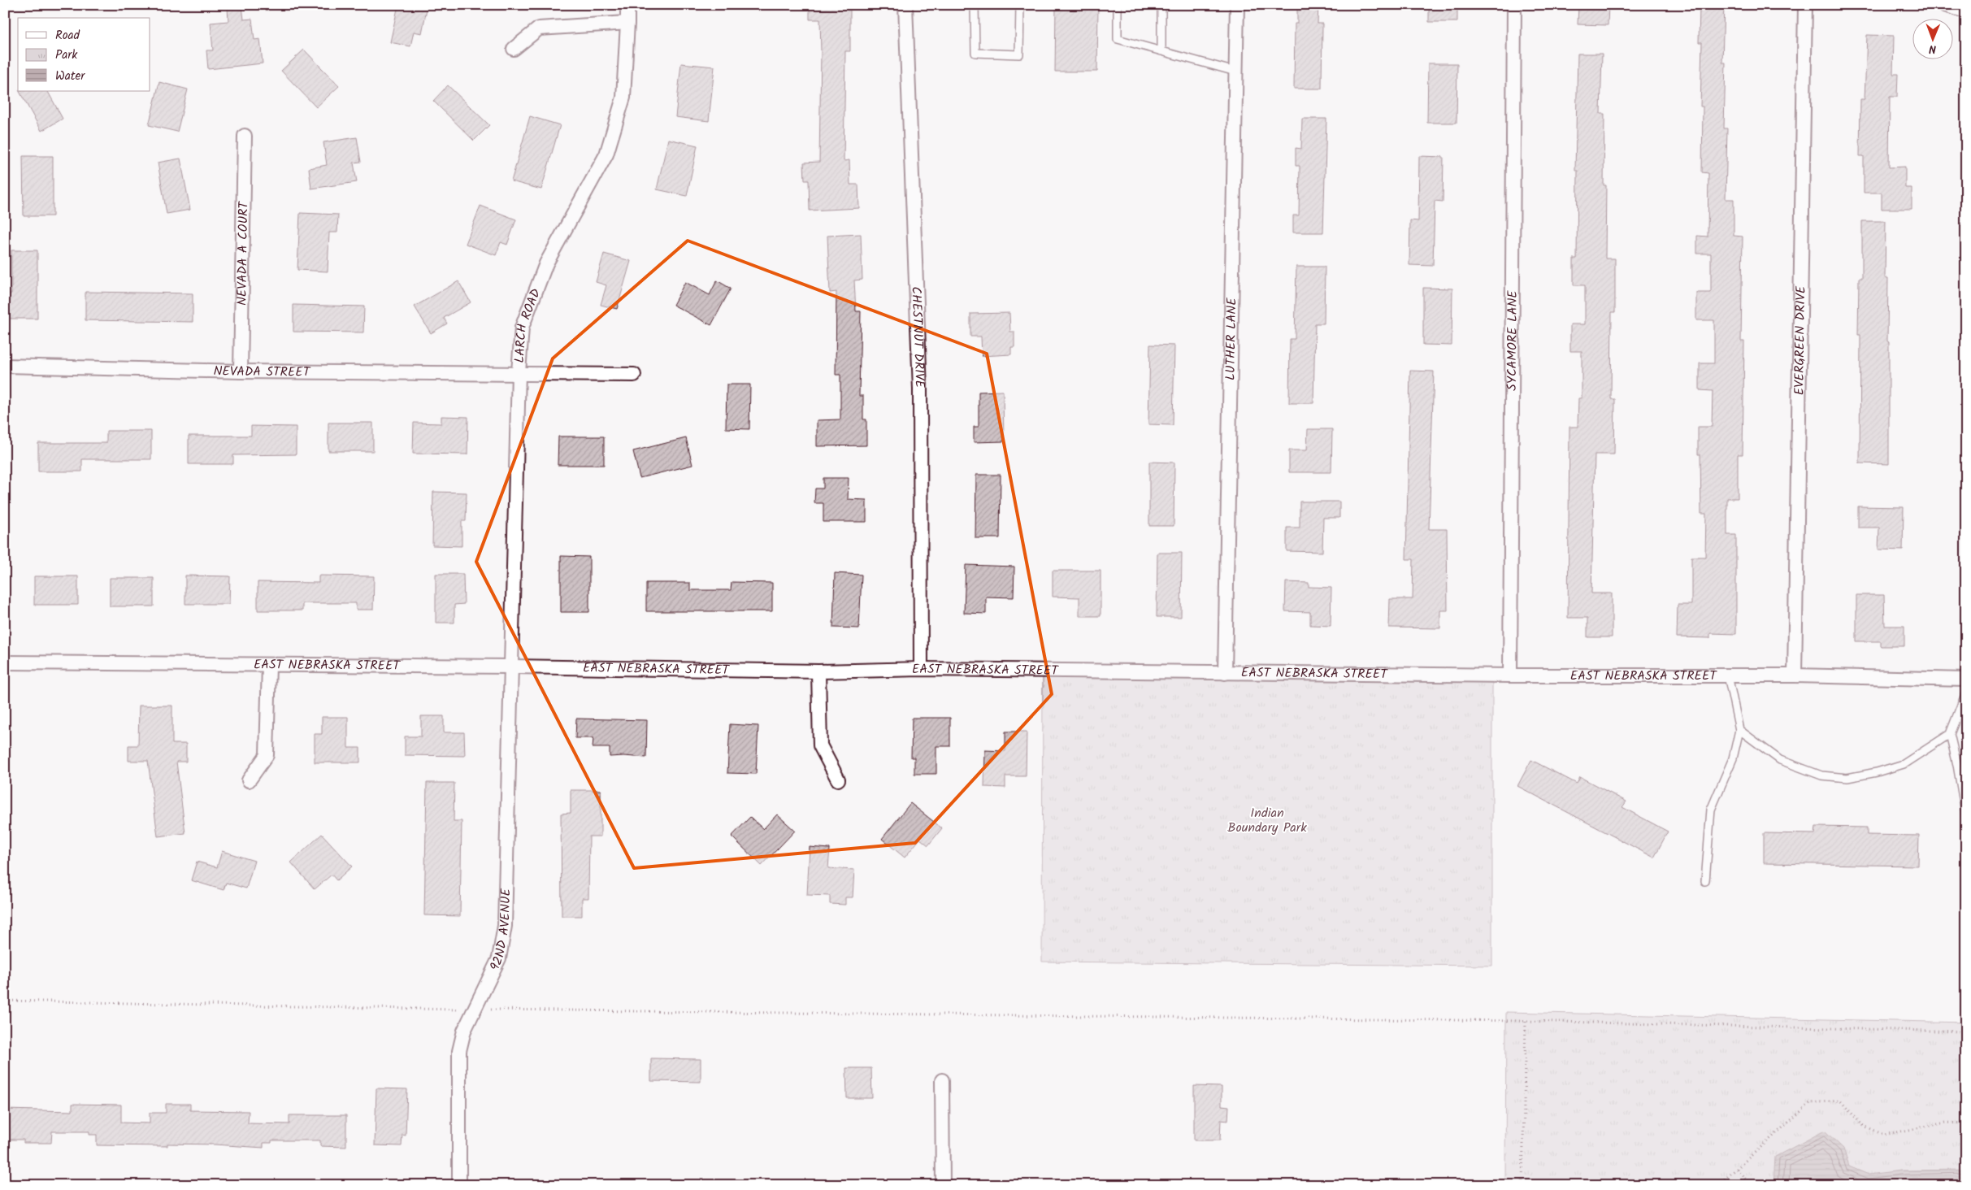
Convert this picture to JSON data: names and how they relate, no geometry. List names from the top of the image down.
{
  "streets": {
    "street": [
      "NEVADA A COURT",
      "LARCH ROAD",
      "CHESTNUT DRIVE",
      "LUTHER LANE",
      "SYCAMORE LANE",
      "EVERGREEN DRIVE",
      "NEVADA STREET",
      "EAST NEBRASKA STREET",
      "92ND AVENUE"
    ]
  },
  "crossings": [
    ["NEVADA A COURT", "NEVADA STREET"],
    ["LARCH ROAD", "NEVADA STREET"],
    ["LARCH ROAD", "EAST NEBRASKA STREET"],
    ["LARCH ROAD", "92ND AVENUE"],
    ["CHESTNUT DRIVE", "EAST NEBRASKA STREET"],
    ["LUTHER LANE", "EAST NEBRASKA STREET"],
    ["SYCAMORE LANE", "EAST NEBRASKA STREET"],
    ["EVERGREEN DRIVE", "EAST NEBRASKA STREET"],
    ["EAST NEBRASKA STREET", "92ND AVENUE"]
  ],
  "parks": ["Indian Boundary Park"],
  "legend": ["Road", "Park", "Water"],
  "north": "bottom"
}
